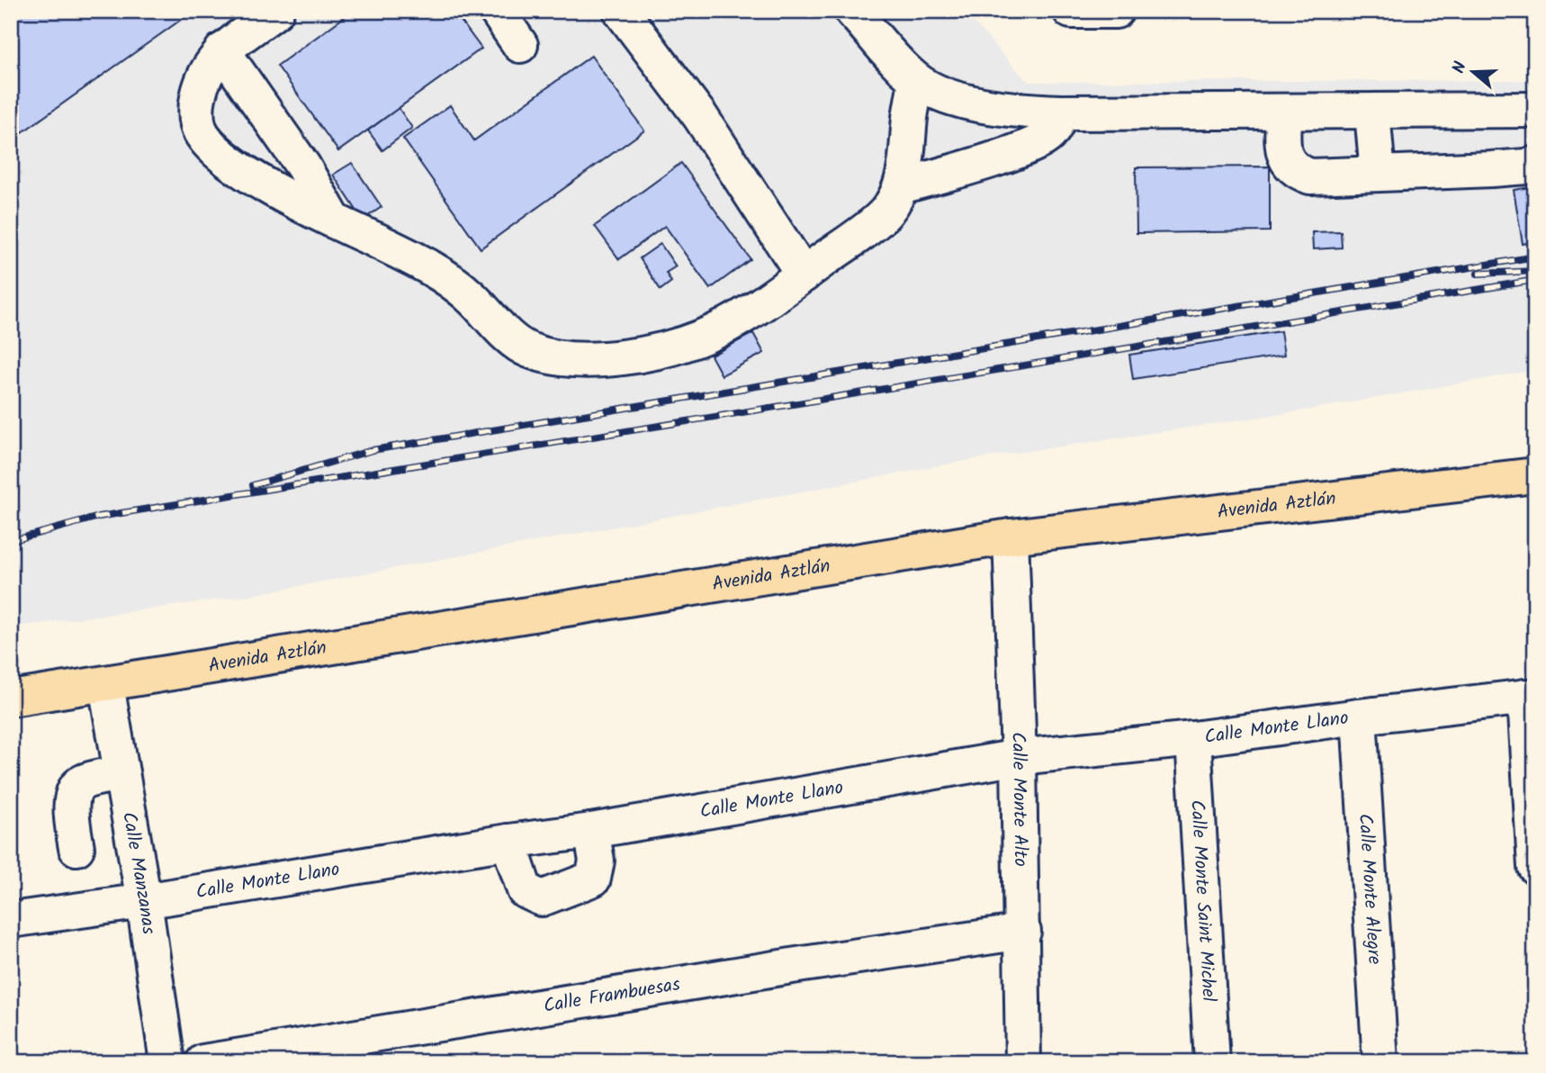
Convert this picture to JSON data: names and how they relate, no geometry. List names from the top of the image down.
{
  "streets": {
    "main road": ["Avenida Aztlán"],
    "street": [
      "Calle Monte Llano",
      "Calle Monte Alto",
      "Calle Manzanas",
      "Calle Monte Alegre",
      "Calle Monte Saint Michel",
      "Calle Frambuesas"
    ]
  },
  "crossings": [
    ["Avenida Aztlán", "Calle Monte Alto"],
    ["Avenida Aztlán", "Calle Manzanas"],
    ["Calle Monte Llano", "Calle Monte Alto"],
    ["Calle Monte Llano", "Calle Manzanas"],
    ["Calle Monte Llano", "Calle Monte Alegre"],
    ["Calle Monte Llano", "Calle Monte Saint Michel"],
    ["Calle Monte Alto", "Calle Frambuesas"]
  ],
  "north": "left"
}
